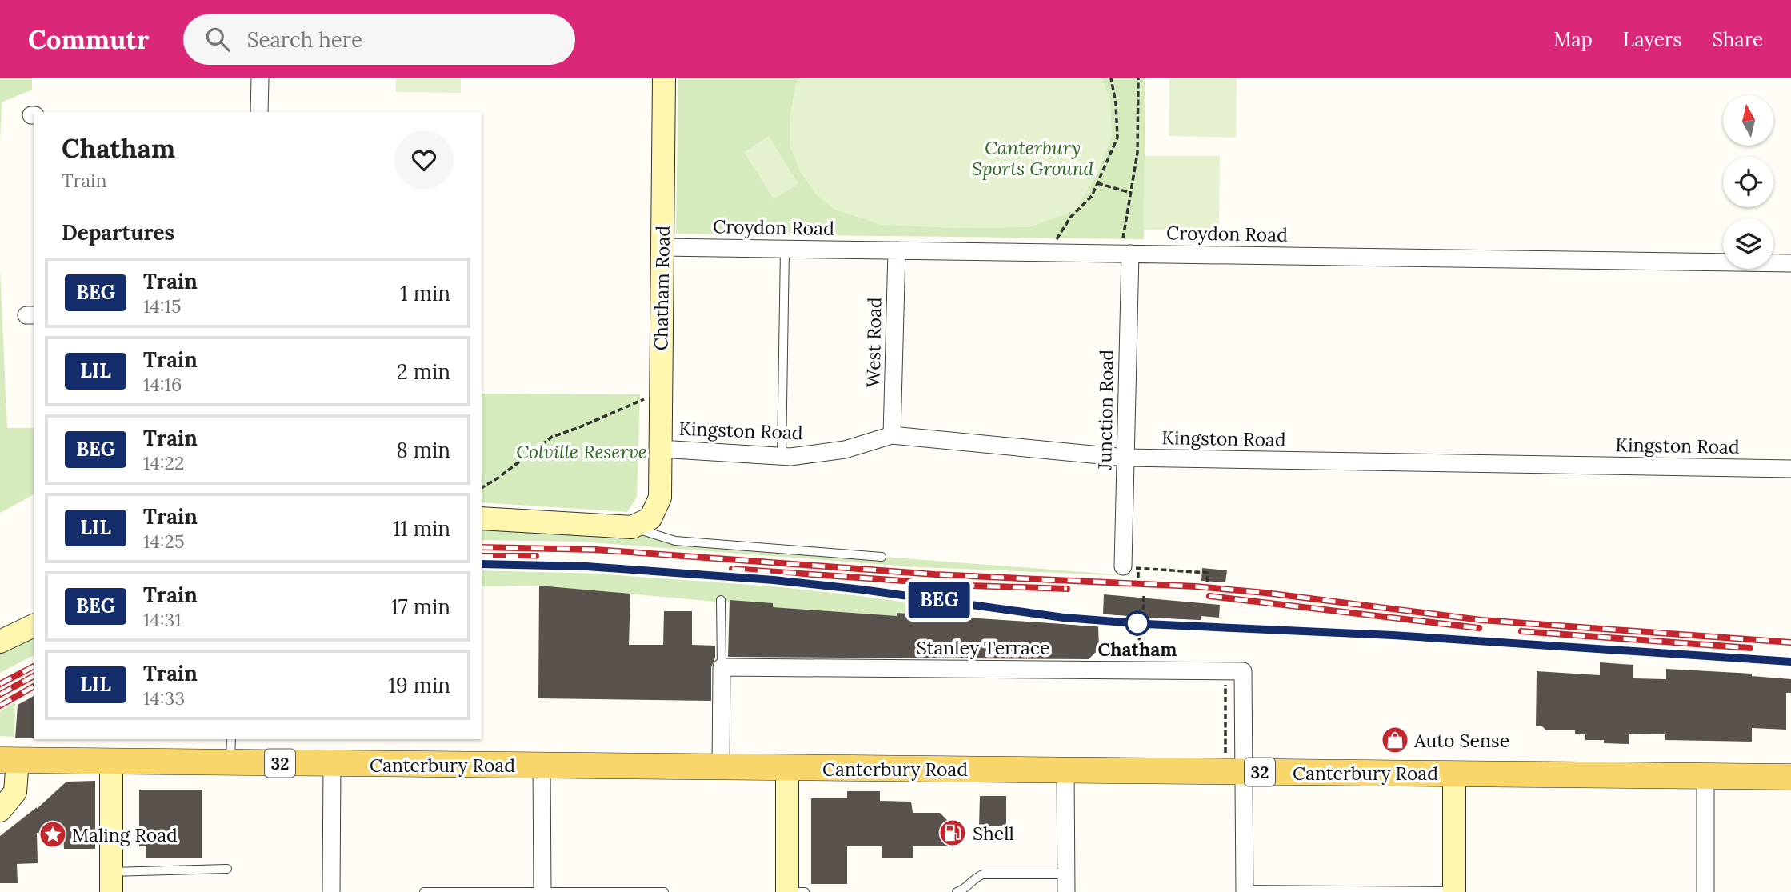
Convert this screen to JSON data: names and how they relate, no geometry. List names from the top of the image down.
{
  "streets": {
    "main road": ["32", "Canterbury Road"],
    "street": [
      "Croydon Road",
      "Chatham Road",
      "West Road",
      "Junction Road",
      "Kingston Road",
      "Stanley Terrace"
    ]
  },
  "crossings": [
    ["Croydon Road", "Chatham Road"],
    ["Croydon Road", "West Road"],
    ["Croydon Road", "Junction Road"],
    ["Chatham Road", "Kingston Road"],
    ["West Road", "Kingston Road"],
    ["Junction Road", "Kingston Road"]
  ],
  "parks": ["Canterbury Sports Ground", "Colville Reserve"],
  "places": {
    "other": ["Chatham"],
    "shop": ["Auto Sense"],
    "fuel station": ["Shell"],
    "place": ["Maling Road"]
  },
  "north": "top",
  "page": {
    "header": "Commutr",
    "search": "Search here",
    "nav": ["Map", "Layers", "Share"],
    "on_map": "BEG",
    "heading": [
      ["Chatham", "Train"],
      "Departures"
    ],
    "list": [
      {
        "mark": "BEG",
        "name": "Train",
        "note": "14:15",
        "value": "1 min"
      },
      {
        "mark": "LIL",
        "name": "Train",
        "note": "14:16",
        "value": "2 min"
      },
      {
        "mark": "BEG",
        "name": "Train",
        "note": "14:22",
        "value": "8 min"
      },
      {
        "mark": "LIL",
        "name": "Train",
        "note": "14:25",
        "value": "11 min"
      },
      {
        "mark": "BEG",
        "name": "Train",
        "note": "14:31",
        "value": "17 min"
      },
      {
        "mark": "LIL",
        "name": "Train",
        "note": "14:33",
        "value": "19 min"
      }
    ]
  }
}
